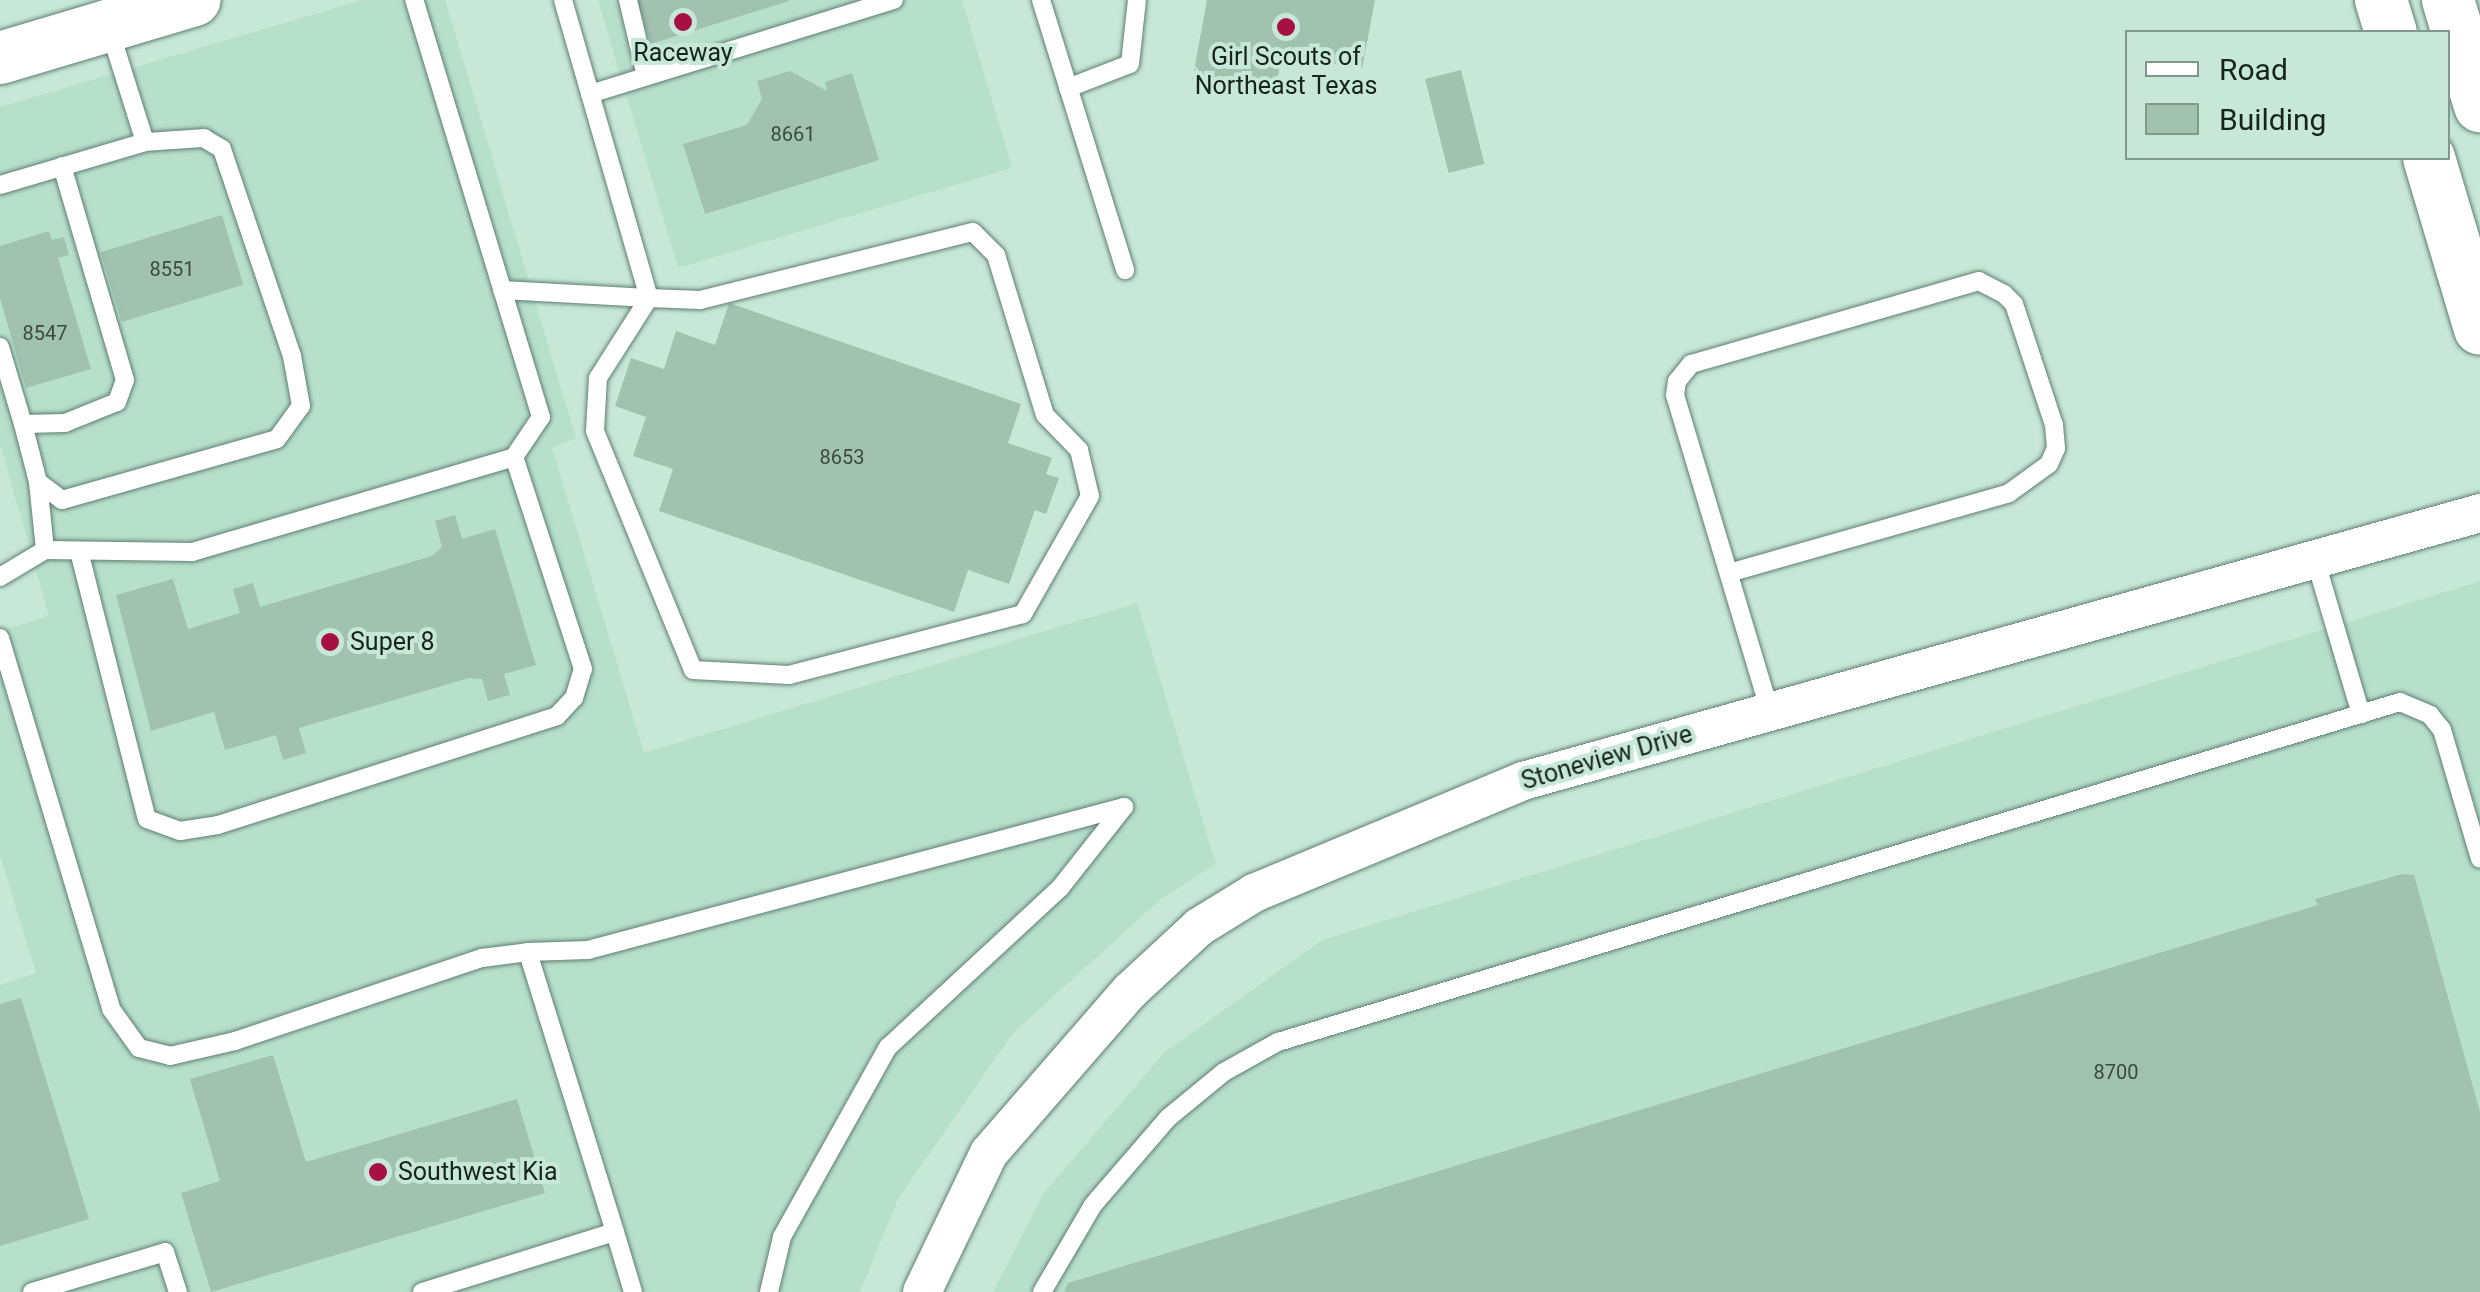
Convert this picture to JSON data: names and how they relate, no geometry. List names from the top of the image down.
{
  "streets": {
    "street": ["Stoneview Drive"]
  },
  "places": [
    "Raceway",
    "Girl Scouts of Northeast Texas",
    "Super 8",
    "Southwest Kia"
  ],
  "house_numbers": [
    "8661",
    "8551",
    "8547",
    "8653",
    "8700"
  ],
  "legend": ["Road", "Building"]
}
